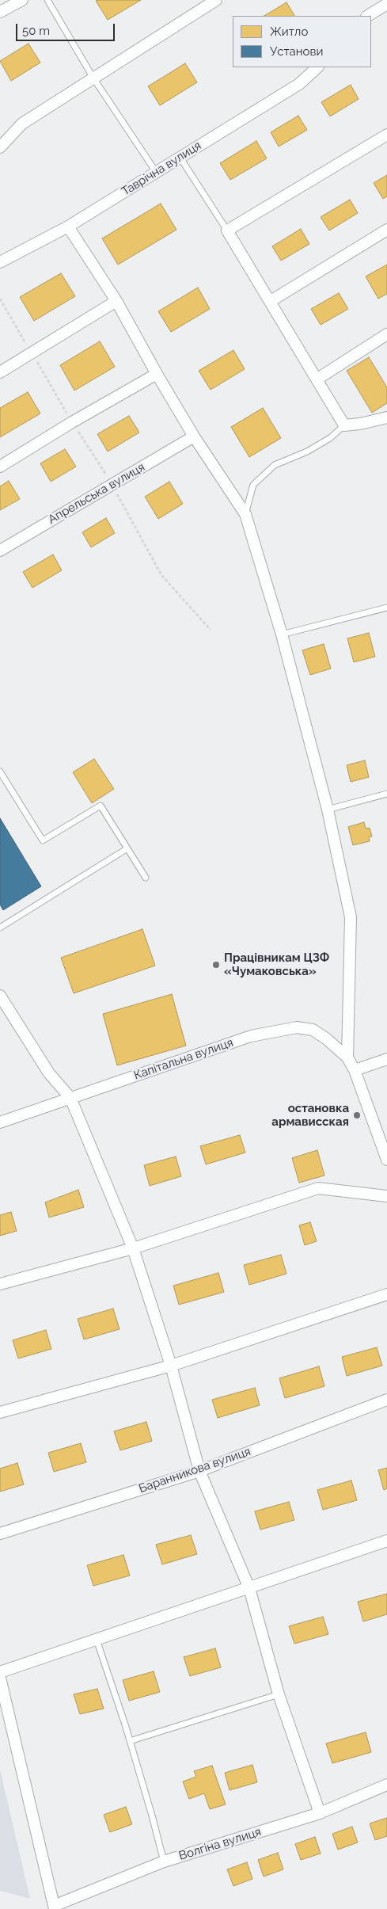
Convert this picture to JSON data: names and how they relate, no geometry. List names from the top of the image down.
{
  "streets": {
    "street": [
      "Таврічна вулиця",
      "Апрельська вулиця",
      "Капітальна вулиця",
      "Баранникова вулиця",
      "Волгіна вулиця"
    ]
  },
  "places": ["Працівникам ЦЗФ «Чумаковська»", "остановка армависская"],
  "legend": ["Житло", "Установи"],
  "scale_bar": "50 m"
}
